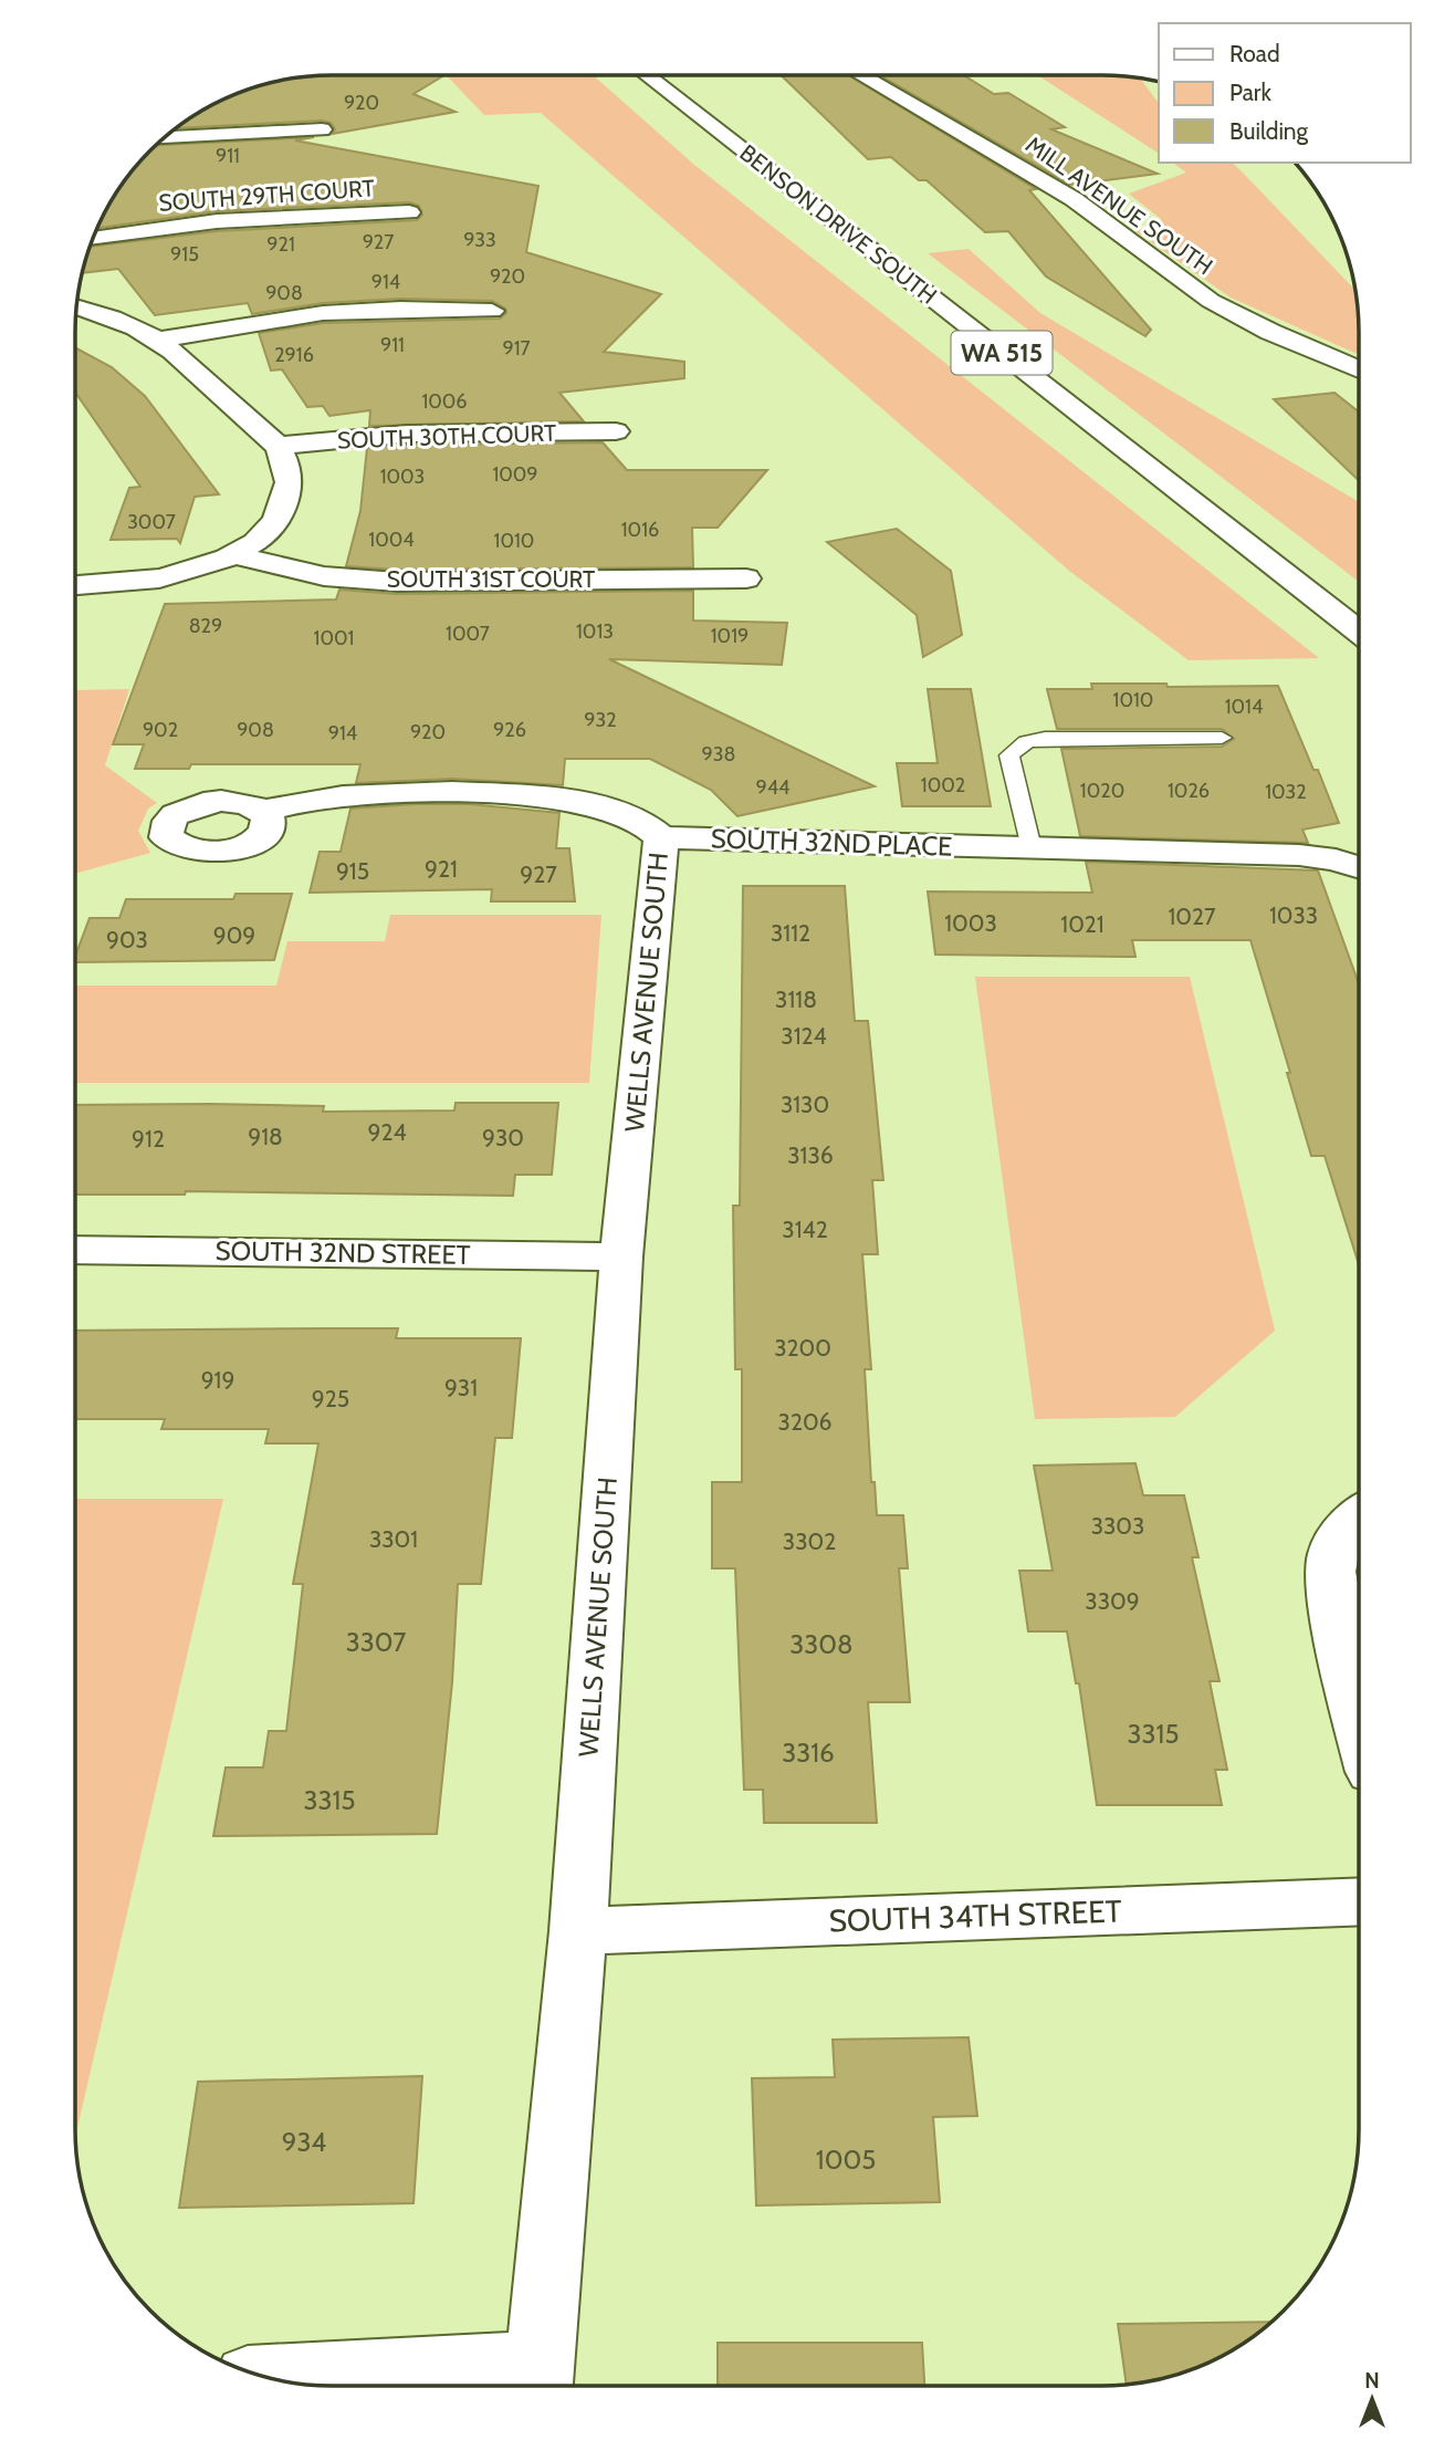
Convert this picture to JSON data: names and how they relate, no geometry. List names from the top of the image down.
{
  "streets": {
    "street": [
      "SOUTH 29TH COURT",
      "MILL AVENUE SOUTH",
      "BENSON DRIVE SOUTH",
      "WA 515",
      "SOUTH 30TH COURT",
      "SOUTH 31ST COURT",
      "SOUTH 32ND PLACE",
      "WELLS AVENUE SOUTH",
      "SOUTH 32ND STREET",
      "SOUTH 34TH STREET"
    ]
  },
  "crossings": [
    ["SOUTH 32ND PLACE", "WELLS AVENUE SOUTH"],
    ["WELLS AVENUE SOUTH", "SOUTH 32ND STREET"],
    ["WELLS AVENUE SOUTH", "SOUTH 34TH STREET"]
  ],
  "house_numbers": [
    "920",
    "911",
    "933",
    "927",
    "921",
    "915",
    "920",
    "914",
    "908",
    "911",
    "917",
    "2916",
    "1006",
    "1009",
    "1003",
    "3007",
    "1016",
    "1004",
    "1010",
    "829",
    "1013",
    "1007",
    "1019",
    "1001",
    "1010",
    "1014",
    "932",
    "902",
    "908",
    "926",
    "920",
    "914",
    "938",
    "1002",
    "944",
    "1020",
    "1026",
    "1032",
    "921",
    "915",
    "927",
    "1033",
    "1027",
    "1003",
    "1021",
    "3112",
    "909",
    "903",
    "3118",
    "3124",
    "3130",
    "924",
    "918",
    "930",
    "912",
    "3136",
    "3142",
    "3200",
    "919",
    "931",
    "925",
    "3206",
    "3303",
    "3301",
    "3302",
    "3309",
    "3307",
    "3308",
    "3315",
    "3316",
    "3315",
    "934",
    "1005"
  ],
  "legend": ["Road", "Park", "Building"],
  "north": "top"
}
